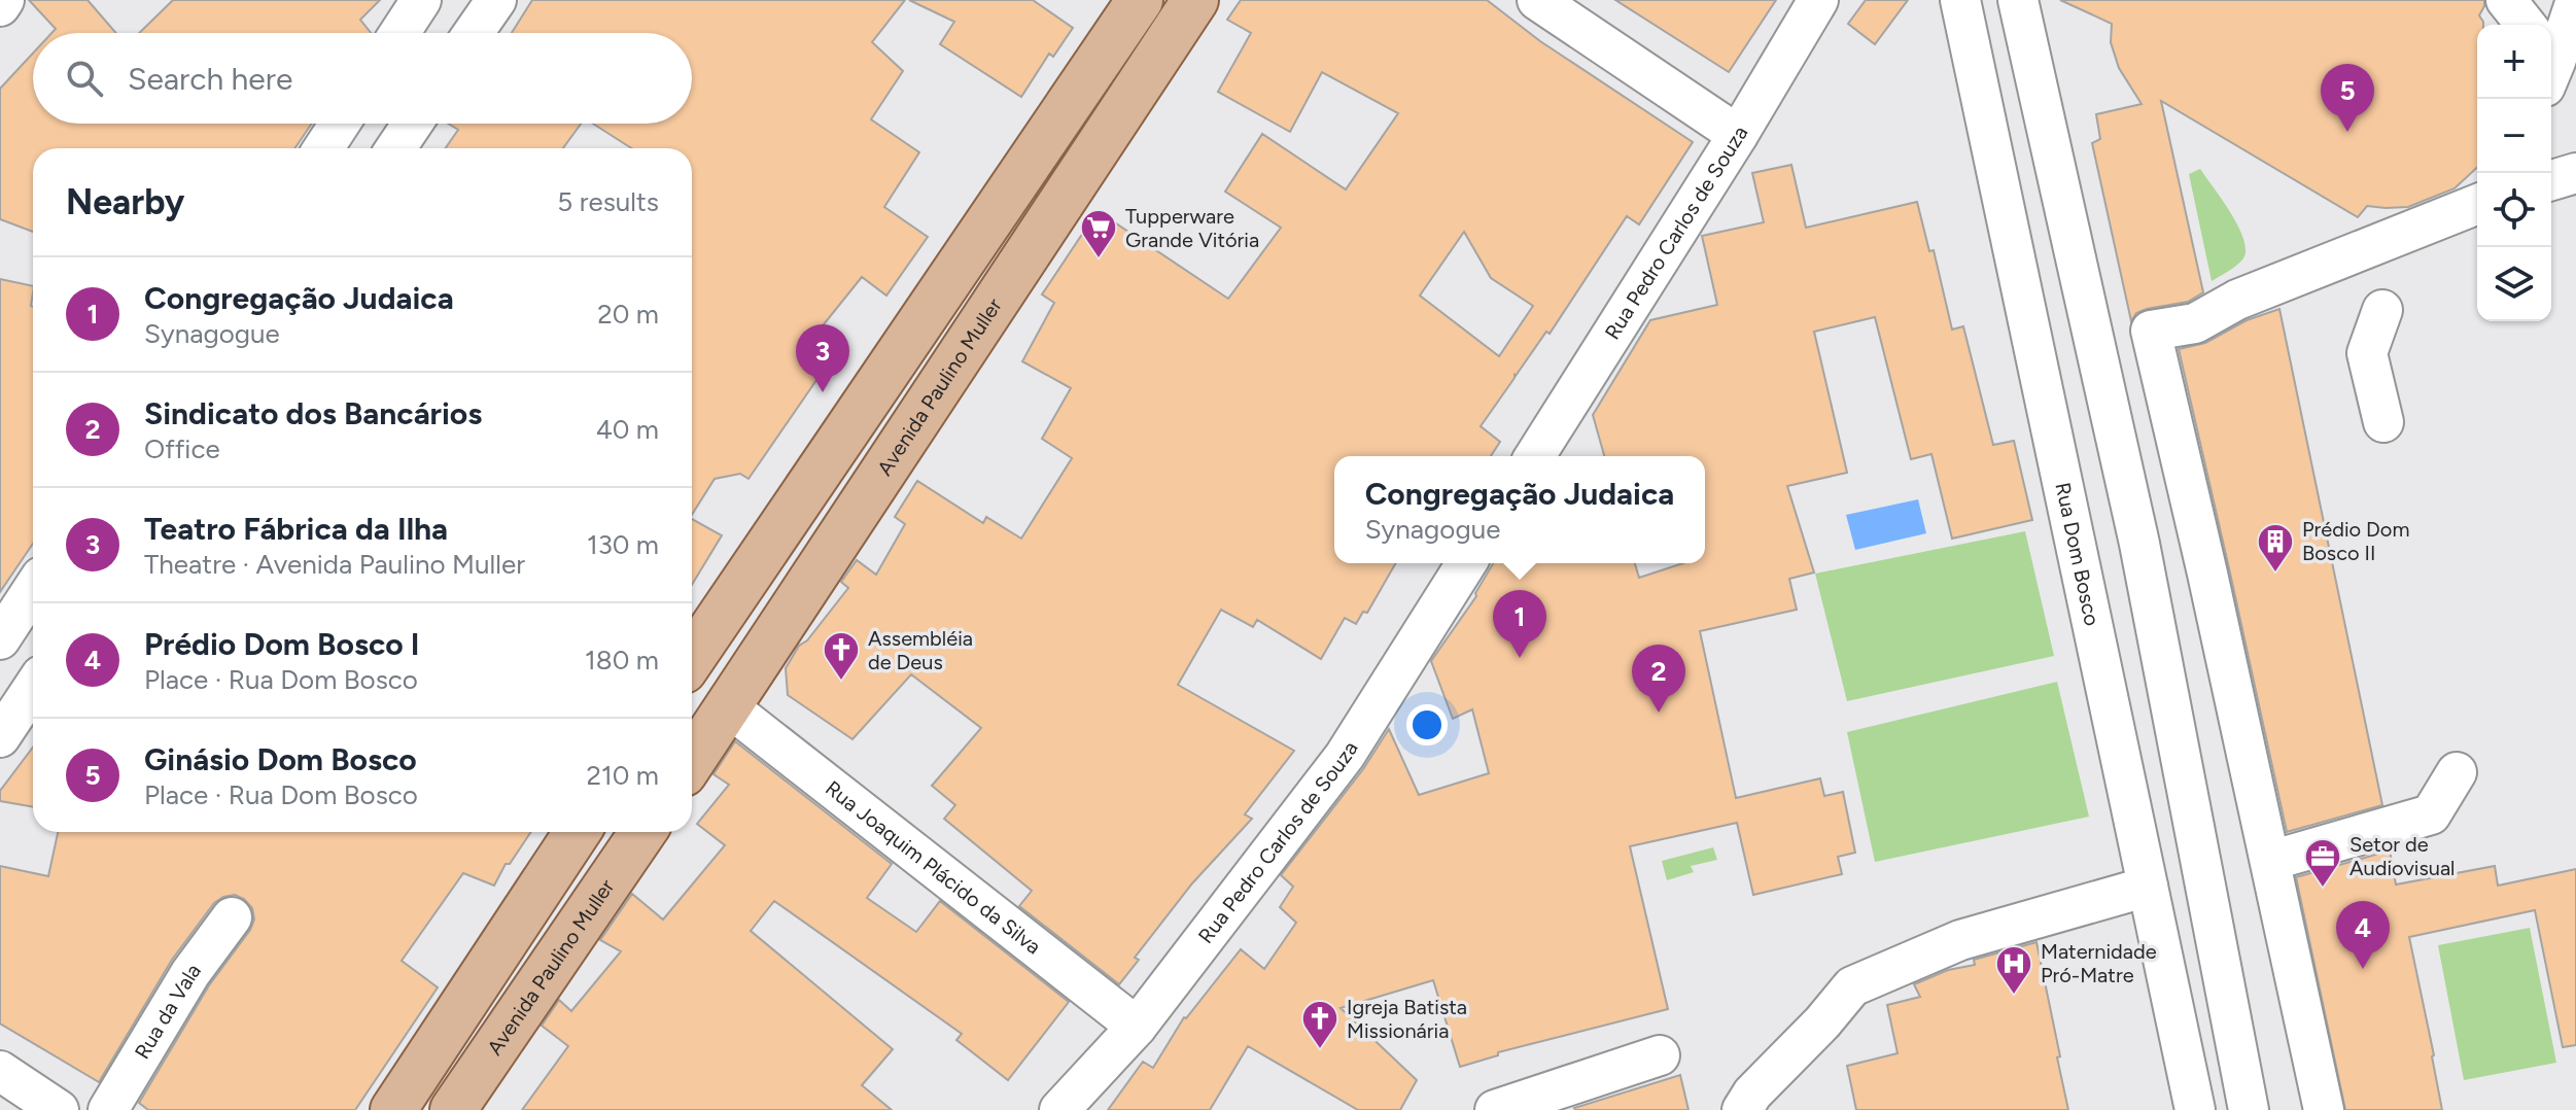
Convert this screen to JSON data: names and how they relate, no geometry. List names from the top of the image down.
{
  "streets": {
    "main road": ["Avenida Paulino Muller"],
    "street": [
      "Rua Pedro Carlos de Souza",
      "Rua Dom Bosco",
      "Rua Joaquim Plácido da Silva",
      "Rua da Vala"
    ]
  },
  "crossings": [
    ["Rua Pedro Carlos de Souza", "Rua Joaquim Plácido da Silva"],
    ["Avenida Paulino Muller", "Rua Joaquim Plácido da Silva"]
  ],
  "places": {
    "supermarket": ["Tupperware Grande Vitória"],
    "building": ["Prédio Dom Bosco II"],
    "church": ["Assembléia de Deus", "Igreja Batista Missionária"],
    "office": ["Setor de Audiovisual"],
    "hospital": ["Maternidade Pró-Matre"]
  },
  "page": {
    "map_buttons": ["+", "−"],
    "search": "Search here",
    "pins": [
      "5",
      "3",
      "1",
      "2",
      "4"
    ],
    "heading": ["Nearby", "5 results"],
    "list": [
      {
        "mark": "1",
        "name": "Congregação Judaica",
        "note": "Synagogue",
        "value": "20 m"
      },
      {
        "mark": "2",
        "name": "Sindicato dos Bancários",
        "note": "Office",
        "value": "40 m"
      },
      {
        "mark": "3",
        "name": "Teatro Fábrica da Ilha",
        "note": "Theatre · Avenida Paulino Muller",
        "value": "130 m"
      },
      {
        "mark": "4",
        "name": "Prédio Dom Bosco I",
        "note": "Place · Rua Dom Bosco",
        "value": "180 m"
      },
      {
        "mark": "5",
        "name": "Ginásio Dom Bosco",
        "note": "Place · Rua Dom Bosco",
        "value": "210 m"
      }
    ],
    "popup": ["Congregação Judaica", "Synagogue"]
  }
}
